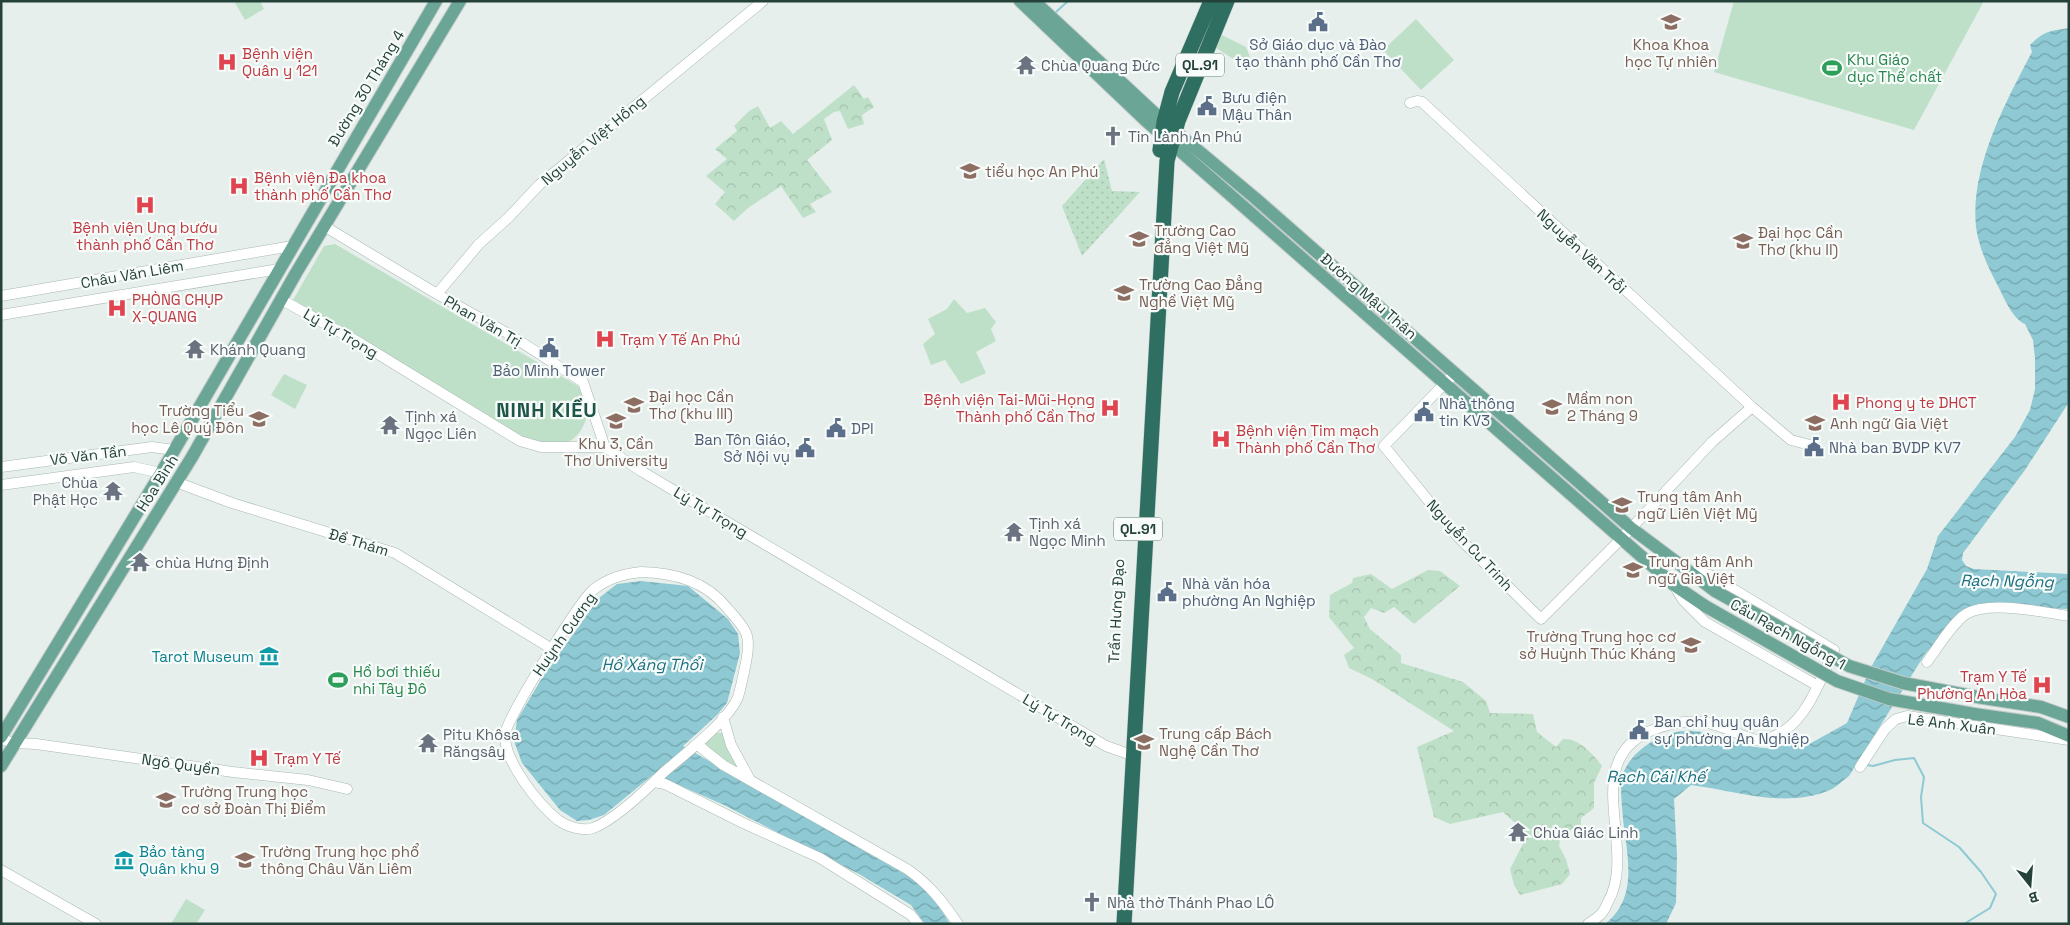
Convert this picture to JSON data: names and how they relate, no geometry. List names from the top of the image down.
{
  "streets": {
    "highway": ["QL.91", "Trần Hưng Đạo"],
    "main road": [
      "Đường 30 Tháng 4",
      "Đường Mậu Thân",
      "Hòa Bình",
      "Cầu Rạch Ngỗng 1"
    ],
    "street": [
      "Nguyễn Việt Hồng",
      "Nguyễn Văn Trỗi",
      "Châu Văn Liêm",
      "Phan Văn Trị",
      "Lý Tự Trọng",
      "Võ Văn Tần",
      "Đề Thám",
      "Nguyễn Cư Trinh",
      "Huỳnh Cương",
      "Lê Anh Xuân",
      "Ngô Quyền"
    ]
  },
  "crossings": [
    ["QL.91", "Đường Mậu Thân"],
    ["QL.91", "Trần Hưng Đạo"],
    ["Đường 30 Tháng 4", "Hòa Bình"],
    ["Nguyễn Việt Hồng", "Phan Văn Trị"],
    ["Châu Văn Liêm", "Hòa Bình"],
    ["Đường Mậu Thân", "Nguyễn Cư Trinh"],
    ["Đường Mậu Thân", "Trần Hưng Đạo"],
    ["Đường Mậu Thân", "Cầu Rạch Ngỗng 1"],
    ["Phan Văn Trị", "Lý Tự Trọng"],
    ["Phan Văn Trị", "Hòa Bình"],
    ["Lý Tự Trọng", "Hòa Bình"],
    ["Lý Tự Trọng", "Trần Hưng Đạo"],
    ["Võ Văn Tần", "Hòa Bình"],
    ["Hòa Bình", "Đề Thám"],
    ["Hòa Bình", "Ngô Quyền"],
    ["Đề Thám", "Huỳnh Cương"]
  ],
  "districts": ["NINH KIỀU"],
  "water": ["Rạch Ngỗng", "Hồ Xáng Thổi", "Rạch Cái Khế"],
  "places": {
    "public building": [
      "Sở Giáo dục và Đào tạo thành phố Cần Thơ",
      "Bưu điện Mậu Thân",
      "Bảo Minh Tower",
      "Nhà thông tin KV3",
      "DPI",
      "Nhà ban BVDP KV7",
      "Ban Tôn Giáo, Sở Nội vụ",
      "Nhà văn hóa phường An Nghiệp",
      "Ban chỉ huy quân sự phường An Nghiệp"
    ],
    "school or university": [
      "Khoa Khoa học Tự nhiên",
      "tiểu học An Phú",
      "Trường Cao đẳng Việt Mỹ",
      "Đại học Cần Thơ (khu II)",
      "Trường Cao Đẳng Nghề Việt Mỹ",
      "Đại học Cần Thơ (khu III)",
      "Mầm non 2 Tháng 9",
      "Trường Tiểu học Lê Quý Đôn",
      "Khu 3, Cần Thơ University",
      "Anh ngữ Gia Việt",
      "Trung tâm Anh ngữ Liên Việt Mỹ",
      "Trung tâm Anh ngữ Gia Việt",
      "Trường Trung học cơ sở Huỳnh Thúc Kháng",
      "Trung cấp Bách Nghệ Cần Thơ",
      "Trường Trung học cơ sở Đoàn Thị Điểm",
      "Trường Trung học phổ thông Châu Văn Liêm"
    ],
    "hospital": [
      "Bệnh viện Quân y 121",
      "Bệnh viện Đa khoa thành phố Cần Thơ",
      "Bệnh viện Ung bướu thành phố Cần Thơ",
      "PHÒNG CHỤP X-QUANG",
      "Trạm Y Tế An Phú",
      "Phong y te DHCT",
      "Bệnh viện Tai-Mũi-Họng Thành phố Cần Thơ",
      "Bệnh viện Tim mạch Thành phố Cần Thơ",
      "Trạm Y Tế Phường An Hòa",
      "Trạm Y Tế"
    ],
    "temple": [
      "Chùa Quang Đức",
      "Khánh Quang",
      "Tịnh xá Ngọc Liên",
      "Chùa Phật Học",
      "Tịnh xá Ngọc Minh",
      "chùa Hưng Định",
      "Pitu Khôsa Răngsây",
      "Chùa Giác Linh"
    ],
    "sports": ["Khu Giáo dục Thể chất", "Hồ bơi thiếu nhi Tây Đô"],
    "church": ["Tin Lành An Phú", "Nhà thờ Thánh Phao LÔ"],
    "museum": ["Tarot Museum", "Bảo tàng Quân khu 9"]
  },
  "north": "bottom"
}
